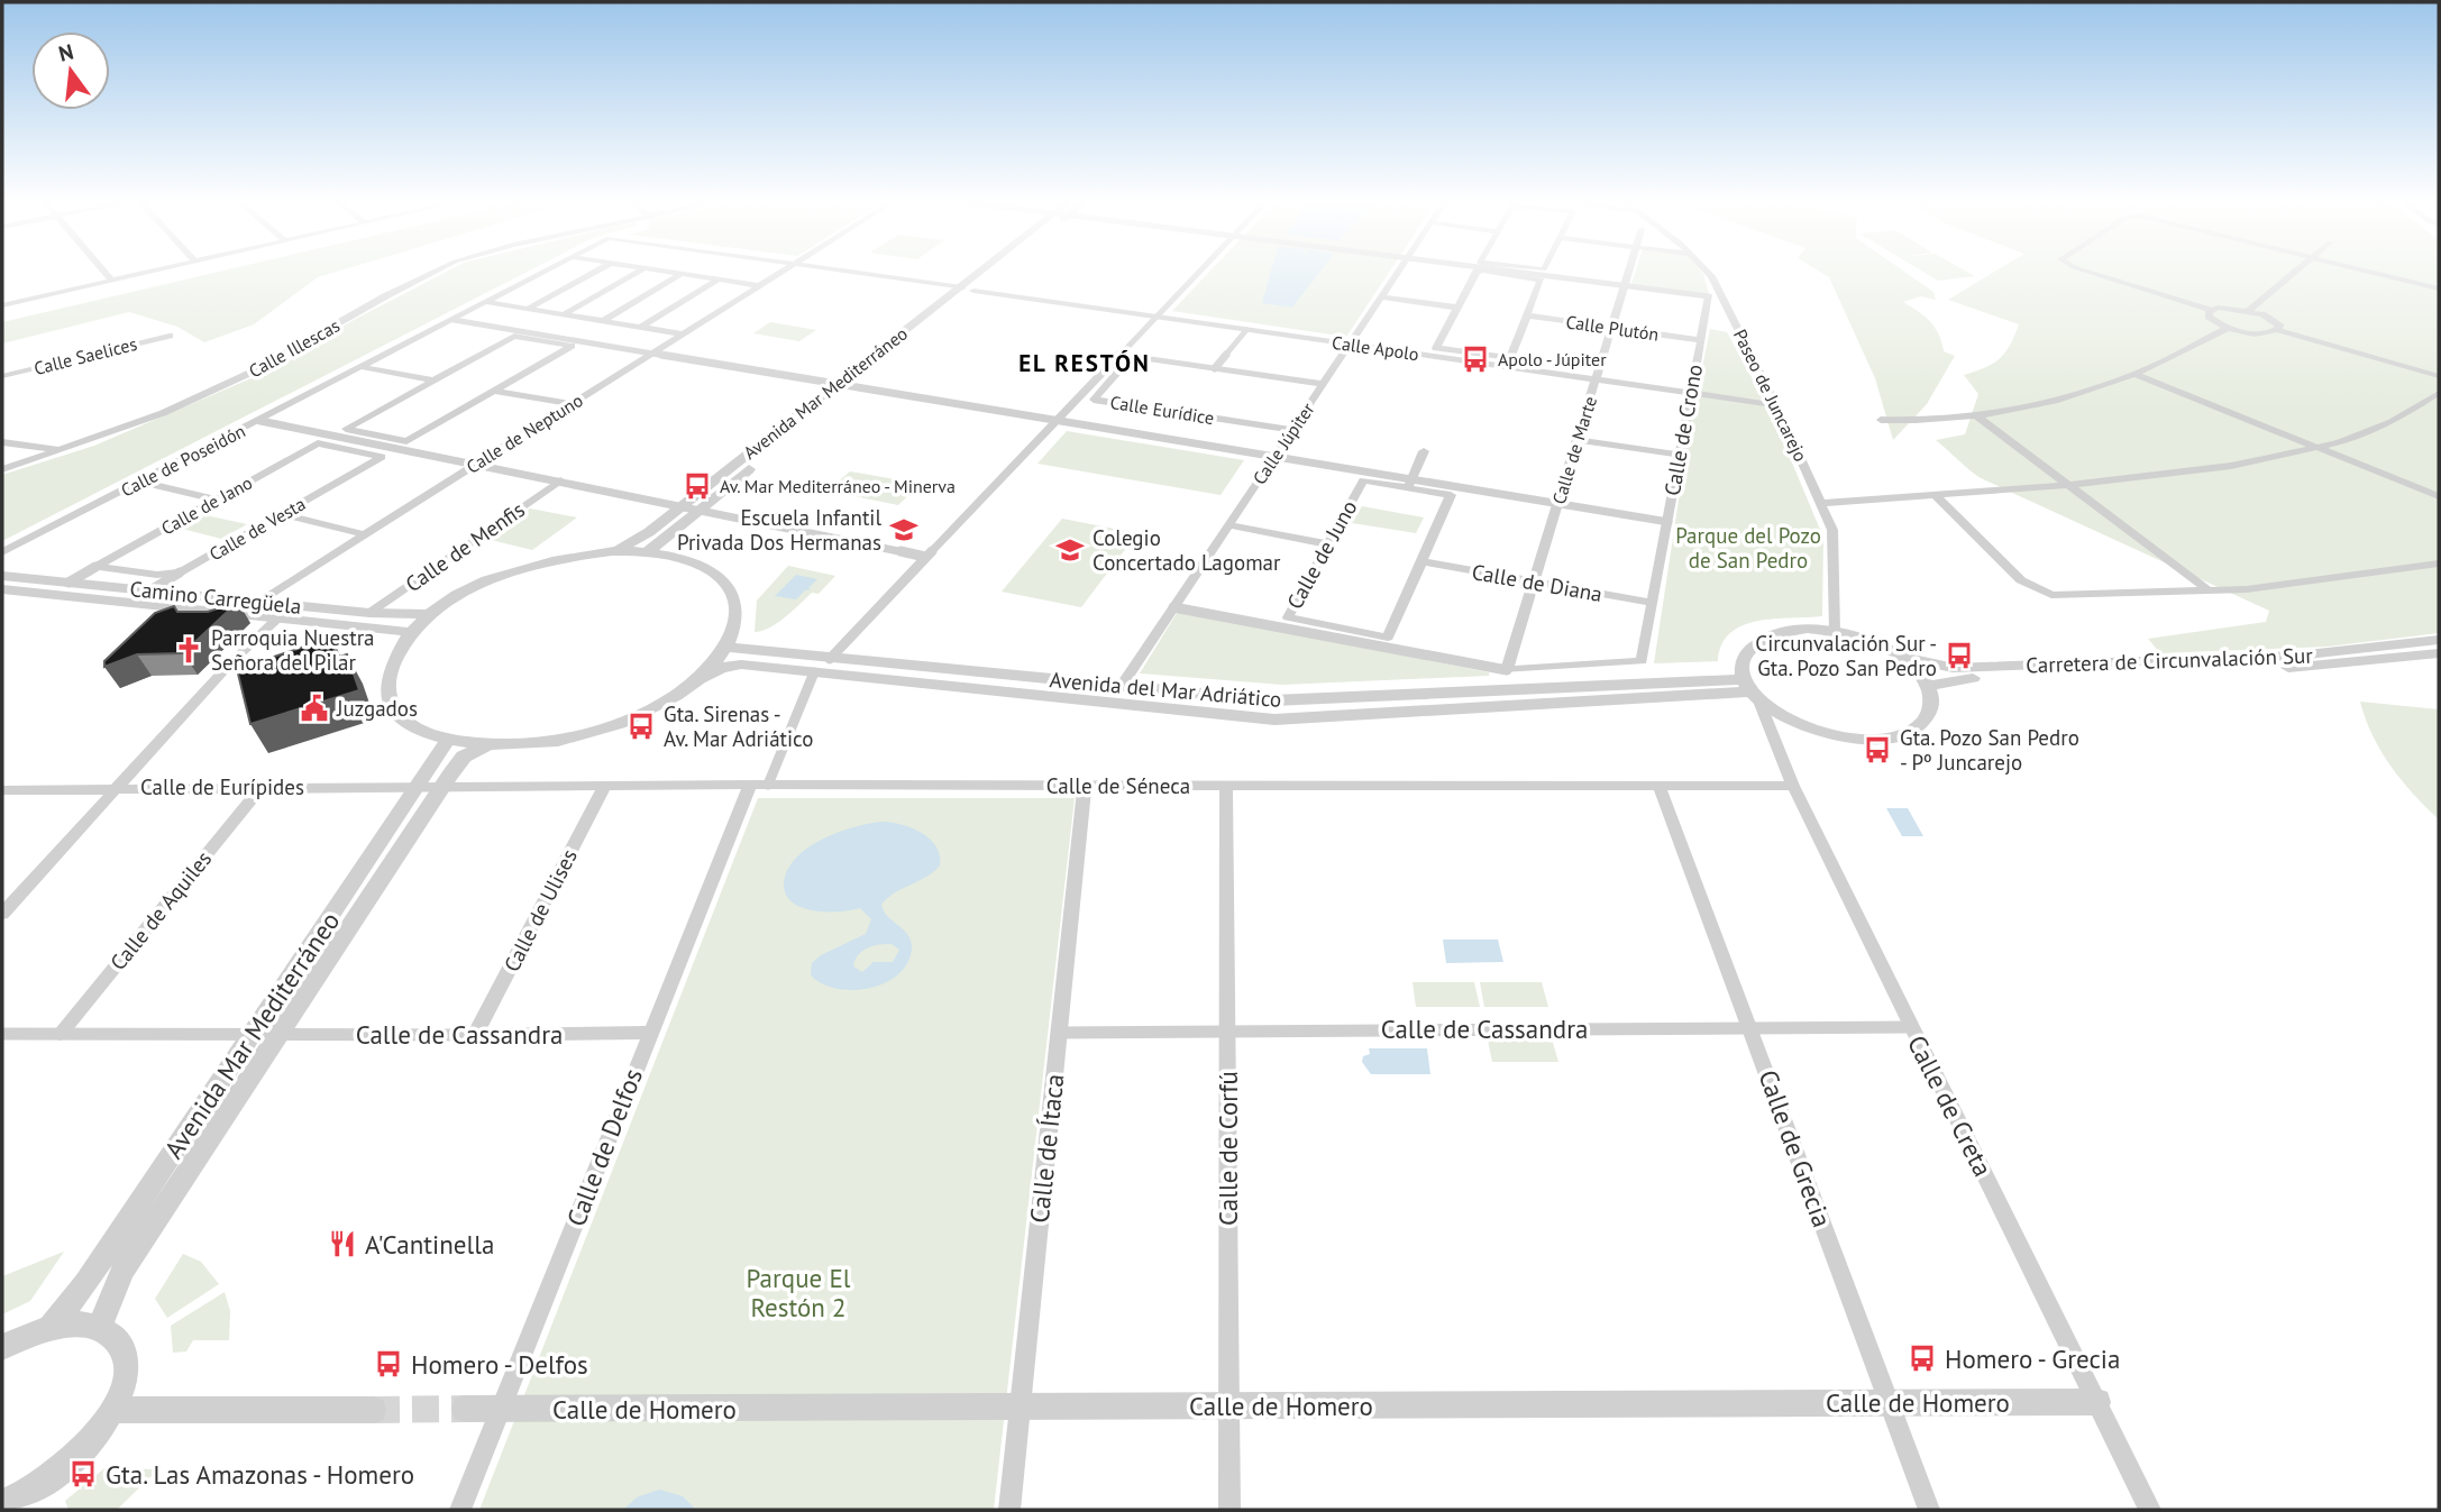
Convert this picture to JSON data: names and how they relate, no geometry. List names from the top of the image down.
{
  "streets": {
    "street": [
      "Calle Plutón",
      "Calle Illescas",
      "Calle Apolo",
      "Calle Saelices",
      "Avenida Mar Mediterráneo",
      "Paseo de Juncarejo",
      "Calle Eurídice",
      "Calle de Crono",
      "Calle de Neptuno",
      "Calle Júpiter",
      "Calle de Marte",
      "Calle de Poseidón",
      "Calle de Jano",
      "Calle de Vesta",
      "Calle de Menfis",
      "Calle de Juno",
      "Calle de Diana",
      "Camino Carregüela",
      "Carretera de Circunvalación Sur",
      "Avenida del Mar Adriático",
      "Calle de Séneca",
      "Calle de Eurípides",
      "Calle de Aquiles",
      "Calle de Ulises",
      "Calle de Cassandra",
      "Calle de Creta",
      "Calle de Delfos",
      "Calle de Ítaca",
      "Calle de Corfú",
      "Calle de Grecia",
      "Calle de Homero"
    ]
  },
  "crossings": [
    ["Calle Plutón", "Calle Apolo"],
    ["Calle Plutón", "Calle de Crono"],
    ["Calle Plutón", "Calle de Marte"],
    ["Calle Apolo", "Avenida Mar Mediterráneo"],
    ["Calle Apolo", "Paseo de Juncarejo"],
    ["Calle Apolo", "Calle de Crono"],
    ["Calle Apolo", "Calle Júpiter"],
    ["Calle Apolo", "Calle de Marte"],
    ["Avenida Mar Mediterráneo", "Calle de Séneca"],
    ["Avenida Mar Mediterráneo", "Calle de Eurípides"],
    ["Avenida Mar Mediterráneo", "Calle de Cassandra"],
    ["Calle Eurídice", "Calle Júpiter"],
    ["Calle de Crono", "Calle de Marte"],
    ["Calle de Crono", "Calle de Diana"],
    ["Calle de Neptuno", "Camino Carregüela"],
    ["Calle Júpiter", "Avenida del Mar Adriático"],
    ["Calle de Marte", "Calle de Diana"],
    ["Calle de Jano", "Calle de Vesta"],
    ["Calle de Menfis", "Camino Carregüela"],
    ["Calle de Juno", "Calle de Diana"],
    ["Avenida del Mar Adriático", "Calle de Creta"],
    ["Calle de Séneca", "Calle de Eurípides"],
    ["Calle de Séneca", "Calle de Ulises"],
    ["Calle de Séneca", "Calle de Creta"],
    ["Calle de Séneca", "Calle de Delfos"],
    ["Calle de Séneca", "Calle de Ítaca"],
    ["Calle de Séneca", "Calle de Corfú"],
    ["Calle de Séneca", "Calle de Grecia"],
    ["Calle de Eurípides", "Calle de Aquiles"],
    ["Calle de Aquiles", "Calle de Cassandra"],
    ["Calle de Ulises", "Calle de Cassandra"],
    ["Calle de Cassandra", "Calle de Creta"],
    ["Calle de Cassandra", "Calle de Delfos"],
    ["Calle de Cassandra", "Calle de Ítaca"],
    ["Calle de Cassandra", "Calle de Corfú"],
    ["Calle de Cassandra", "Calle de Grecia"],
    ["Calle de Creta", "Calle de Homero"],
    ["Calle de Delfos", "Calle de Homero"],
    ["Calle de Ítaca", "Calle de Homero"],
    ["Calle de Corfú", "Calle de Homero"],
    ["Calle de Grecia", "Calle de Homero"]
  ],
  "districts": ["EL RESTÓN"],
  "parks": ["Parque del Pozo de San Pedro", "Parque El Restón 2"],
  "places": {
    "bus stop": [
      "Apolo - Júpiter",
      "Av. Mar Mediterráneo - Minerva",
      "Circunvalación Sur - Gta. Pozo San Pedro",
      "Gta. Sirenas - Av. Mar Adriático",
      "Gta. Pozo San Pedro - Pº Juncarejo",
      "Homero - Grecia",
      "Homero - Delfos",
      "Gta. Las Amazonas - Homero"
    ],
    "school or university": ["Escuela Infantil Privada Dos Hermanas", "Colegio Concertado Lagomar"],
    "church": ["Parroquia Nuestra Señora del Pilar"],
    "public building": ["Juzgados"],
    "restaurant": ["A'Cantinella"]
  },
  "north": "top"
}
